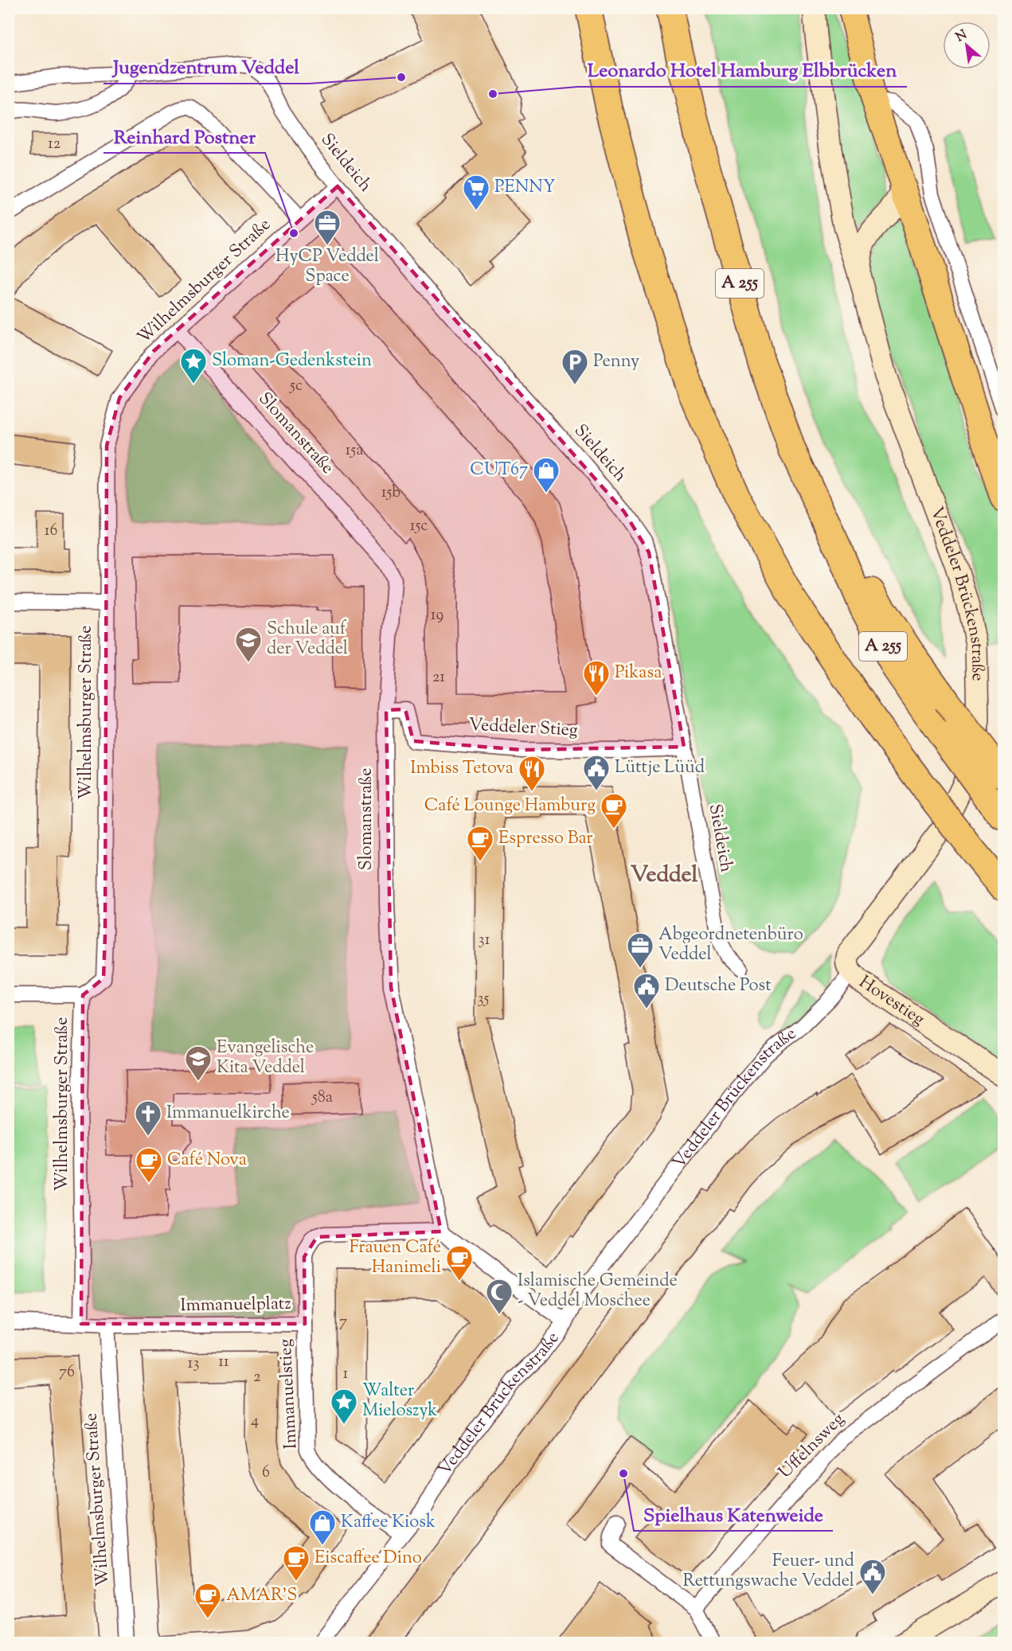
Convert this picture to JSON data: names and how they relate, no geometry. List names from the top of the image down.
{
  "streets": {
    "highway": ["A 255"],
    "street": [
      "Sieldeich",
      "Wilhelmsburger Straße",
      "Slomanstraße",
      "Veddeler Brückenstraße",
      "Veddeler Stieg",
      "Hovestieg",
      "Immanuelplatz",
      "Immanuelstieg",
      "Uffelnsweg"
    ]
  },
  "crossings": [
    ["Sieldeich", "Wilhelmsburger Straße"],
    ["Sieldeich", "Veddeler Stieg"],
    ["Wilhelmsburger Straße", "Slomanstraße"],
    ["Wilhelmsburger Straße", "Immanuelplatz"],
    ["Slomanstraße", "Veddeler Stieg"],
    ["Slomanstraße", "Immanuelplatz"],
    ["Veddeler Brückenstraße", "Hovestieg"],
    ["Veddeler Brückenstraße", "Immanuelstieg"],
    ["Immanuelplatz", "Immanuelstieg"]
  ],
  "districts": ["Veddel"],
  "places": {
    "other": [
      "Jugendzentrum Veddel",
      "Leonardo Hotel Hamburg Elbbrücken",
      "Reinhard Postner",
      "Spielhaus Katenweide"
    ],
    "supermarket": ["PENNY"],
    "office": ["HyCP Veddel Space", "Abgeordnetenbüro Veddel"],
    "place": ["Sloman-Gedenkstein", "Walter Mieloszyk"],
    "parking": ["Penny"],
    "shop": ["CUT67", "Kaffee Kiosk"],
    "school or university": ["Schule auf der Veddel", "Evangelische Kita Veddel"],
    "restaurant": ["Pikasa", "Imbiss Tetova"],
    "public building": ["Lüttje Lüüd", "Deutsche Post", "Feuer- und Rettungswache Veddel"],
    "cafe": [
      "Café Lounge Hamburg",
      "Espresso Bar",
      "Café Nova",
      "Frauen Café Hanimeli",
      "Eiscaffee Dino",
      "AMAR'S"
    ],
    "church": ["Immanuelkirche"],
    "mosque": ["Islamische Gemeinde - Veddel Moschee"]
  },
  "house_numbers": [
    "12",
    "5c",
    "15a",
    "15b",
    "15c",
    "16",
    "19",
    "21",
    "31",
    "35",
    "58a",
    "7",
    "11",
    "13",
    "76",
    "1",
    "2",
    "4",
    "6"
  ],
  "north": "top left"
}
